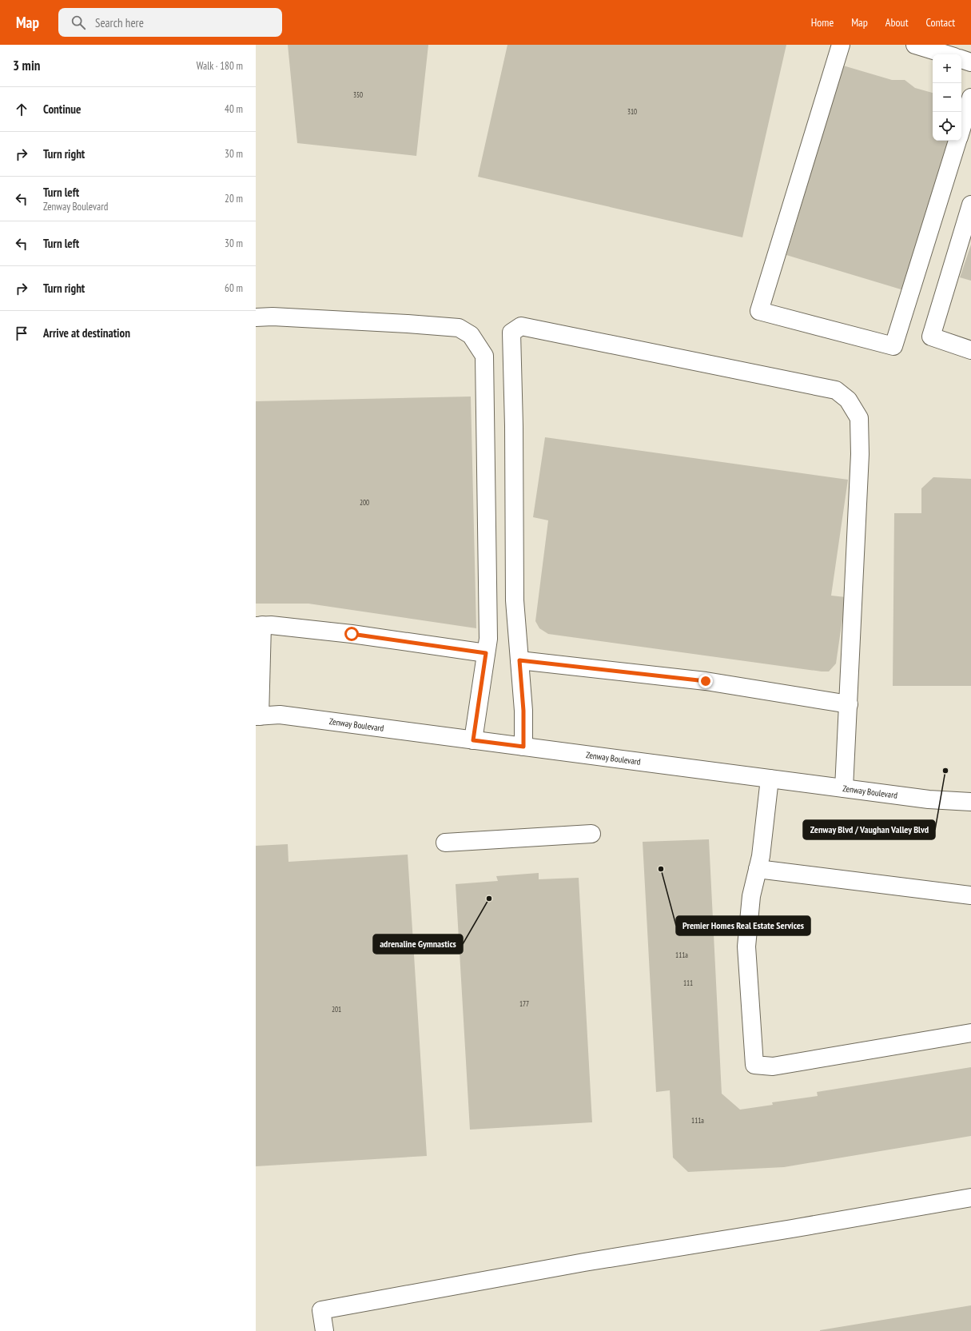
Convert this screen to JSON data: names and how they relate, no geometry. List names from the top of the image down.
{
  "streets": {
    "street": ["Zenway Boulevard"]
  },
  "places": ["Zenway Blvd / Vaughan Valley Blvd", "Premier Homes Real Estate Services", "adrenaline Gymnastics"],
  "house_numbers": [
    "350",
    "310",
    "200",
    "111a",
    "111",
    "177",
    "201",
    "111a"
  ],
  "page": {
    "header": "Map",
    "search": "Search here",
    "nav": [
      "Home",
      "Map",
      "About",
      "Contact"
    ],
    "heading": ["3 min", "Walk · 180 m"],
    "map_buttons": ["+", "−"],
    "list": [
      ["Continue", "40 m"],
      ["Turn right", "30 m"],
      ["Turn left", "Zenway Boulevard", "20 m"],
      ["Turn left", "30 m"],
      ["Turn right", "60 m"],
      "Arrive at destination"
    ]
  }
}
